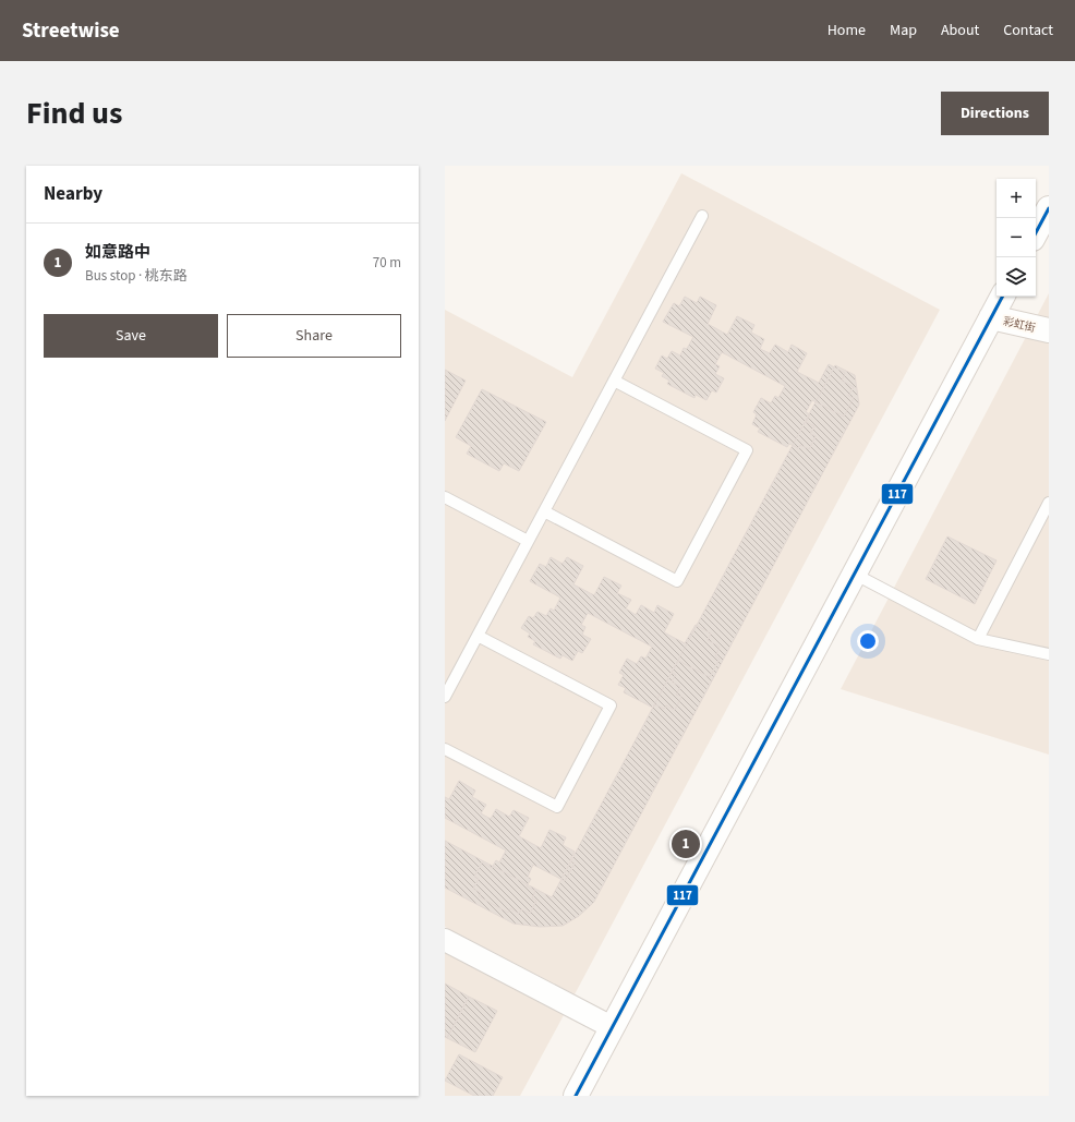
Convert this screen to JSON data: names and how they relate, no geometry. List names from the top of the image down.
{
  "streets": {
    "street": ["彩虹街"]
  },
  "lines": ["transit line 117"],
  "page": {
    "header": "Streetwise",
    "nav": [
      "Home",
      "Map",
      "About",
      "Contact"
    ],
    "title": "Find us",
    "buttons": [
      "Directions",
      ["Save", "Share"]
    ],
    "heading": "Nearby",
    "map_buttons": ["+", "−"],
    "list": [
      {
        "mark": "1",
        "name": "如意路中",
        "note": "Bus stop · 桃东路",
        "value": "70 m"
      }
    ],
    "pins": "1"
  }
}
